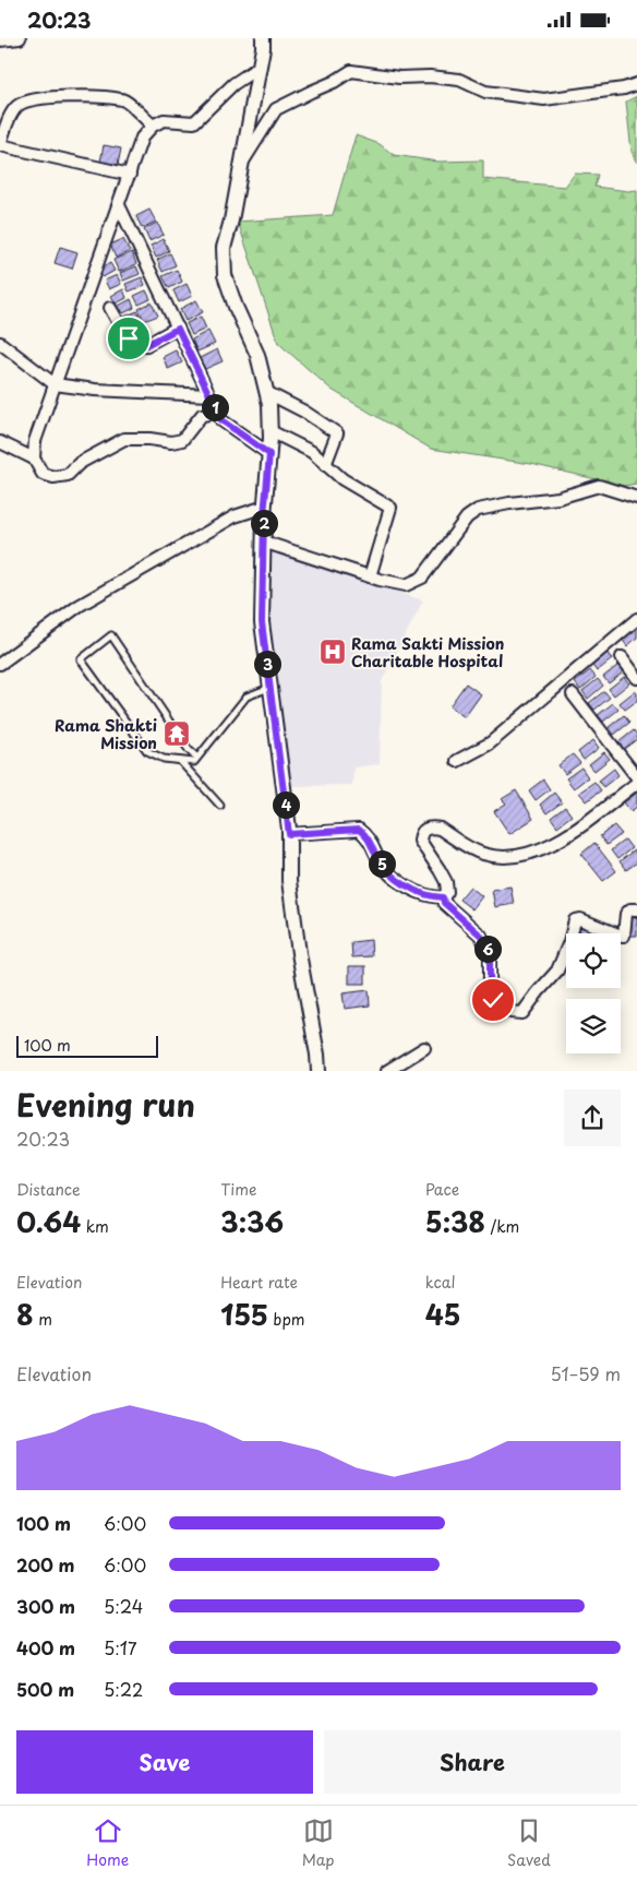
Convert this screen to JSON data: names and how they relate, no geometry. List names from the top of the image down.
{
  "places": {
    "hospital": ["Rama Sakti Mission Charitable Hospital"],
    "temple": ["Rama Shakti Mission"]
  },
  "scale_bar": "100 m",
  "page": {
    "status": "20:23",
    "pins": [
      "1",
      "2",
      "3",
      "4",
      "5",
      "6"
    ],
    "scale": "100 m",
    "heading": ["Evening run", "20:23"],
    "stats": [
      ["Distance", "0.64 km"],
      ["Time", "3:36"],
      ["Pace", "5:38 /km"],
      ["Elevation", "8 m"],
      ["Heart rate", "155 bpm"],
      ["kcal", "45"]
    ],
    "chart": ["Elevation", "51–59 m"],
    "list": [
      {
        "name": "100 m",
        "note": "6:00"
      },
      {
        "name": "200 m",
        "note": "6:00"
      },
      {
        "name": "300 m",
        "note": "5:24"
      },
      {
        "name": "400 m",
        "note": "5:17"
      },
      {
        "name": "500 m",
        "note": "5:22"
      }
    ],
    "buttons": ["Save", "Share"],
    "tabs": ["Home", "Map", "Saved"]
  }
}
